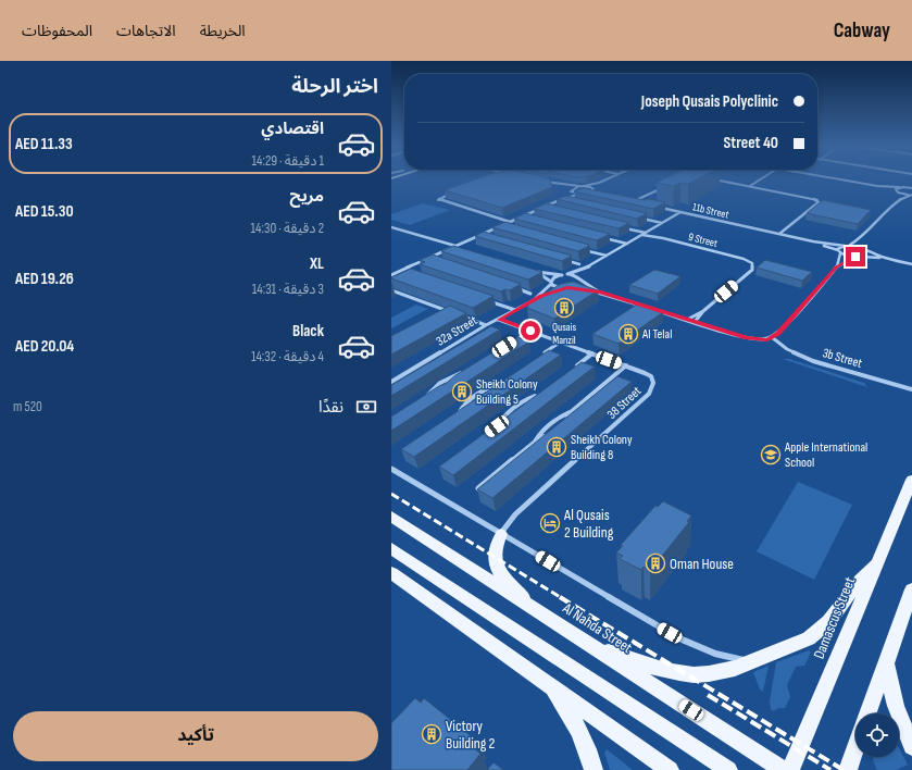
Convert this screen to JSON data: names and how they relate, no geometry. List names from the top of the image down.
{
  "streets": {
    "main road": ["Damascus Street", "Al Nahda Street"],
    "street": [
      "11b Street",
      "9 Street",
      "32a Street",
      "3b Street",
      "38 Street"
    ]
  },
  "crossings": [
    ["32a Street", "38 Street"]
  ],
  "places": {
    "building": [
      "Qusais Manzil",
      "Al Telal",
      "Sheikh Colony Building 5",
      "Sheikh Colony Building 8",
      "Oman House",
      "Victory Building 2"
    ],
    "school or university": ["Apple International School"],
    "hotel": ["Al Qusais 2 Building"]
  },
  "page": {
    "header": "Cabway",
    "nav": ["الخريطة", "الاتجاهات", "المحفوظات"],
    "heading": "اختر الرحلة",
    "banner": ["Joseph Qusais Polyclinic", "40 Street"],
    "list": [
      {
        "name": "اقتصادي",
        "note": "1 دقيقة · 14:29",
        "value": "AED 11.33"
      },
      {
        "name": "مريح",
        "note": "2 دقيقة · 14:30",
        "value": "AED 15.30"
      },
      {
        "name": "XL",
        "note": "3 دقيقة · 14:31",
        "value": "AED 19.26"
      },
      {
        "name": "Black",
        "note": "4 دقيقة · 14:32",
        "value": "AED 20.04"
      }
    ],
    "pay": ["نقدًا", "520 m"],
    "buttons": "تأكيد"
  }
}
